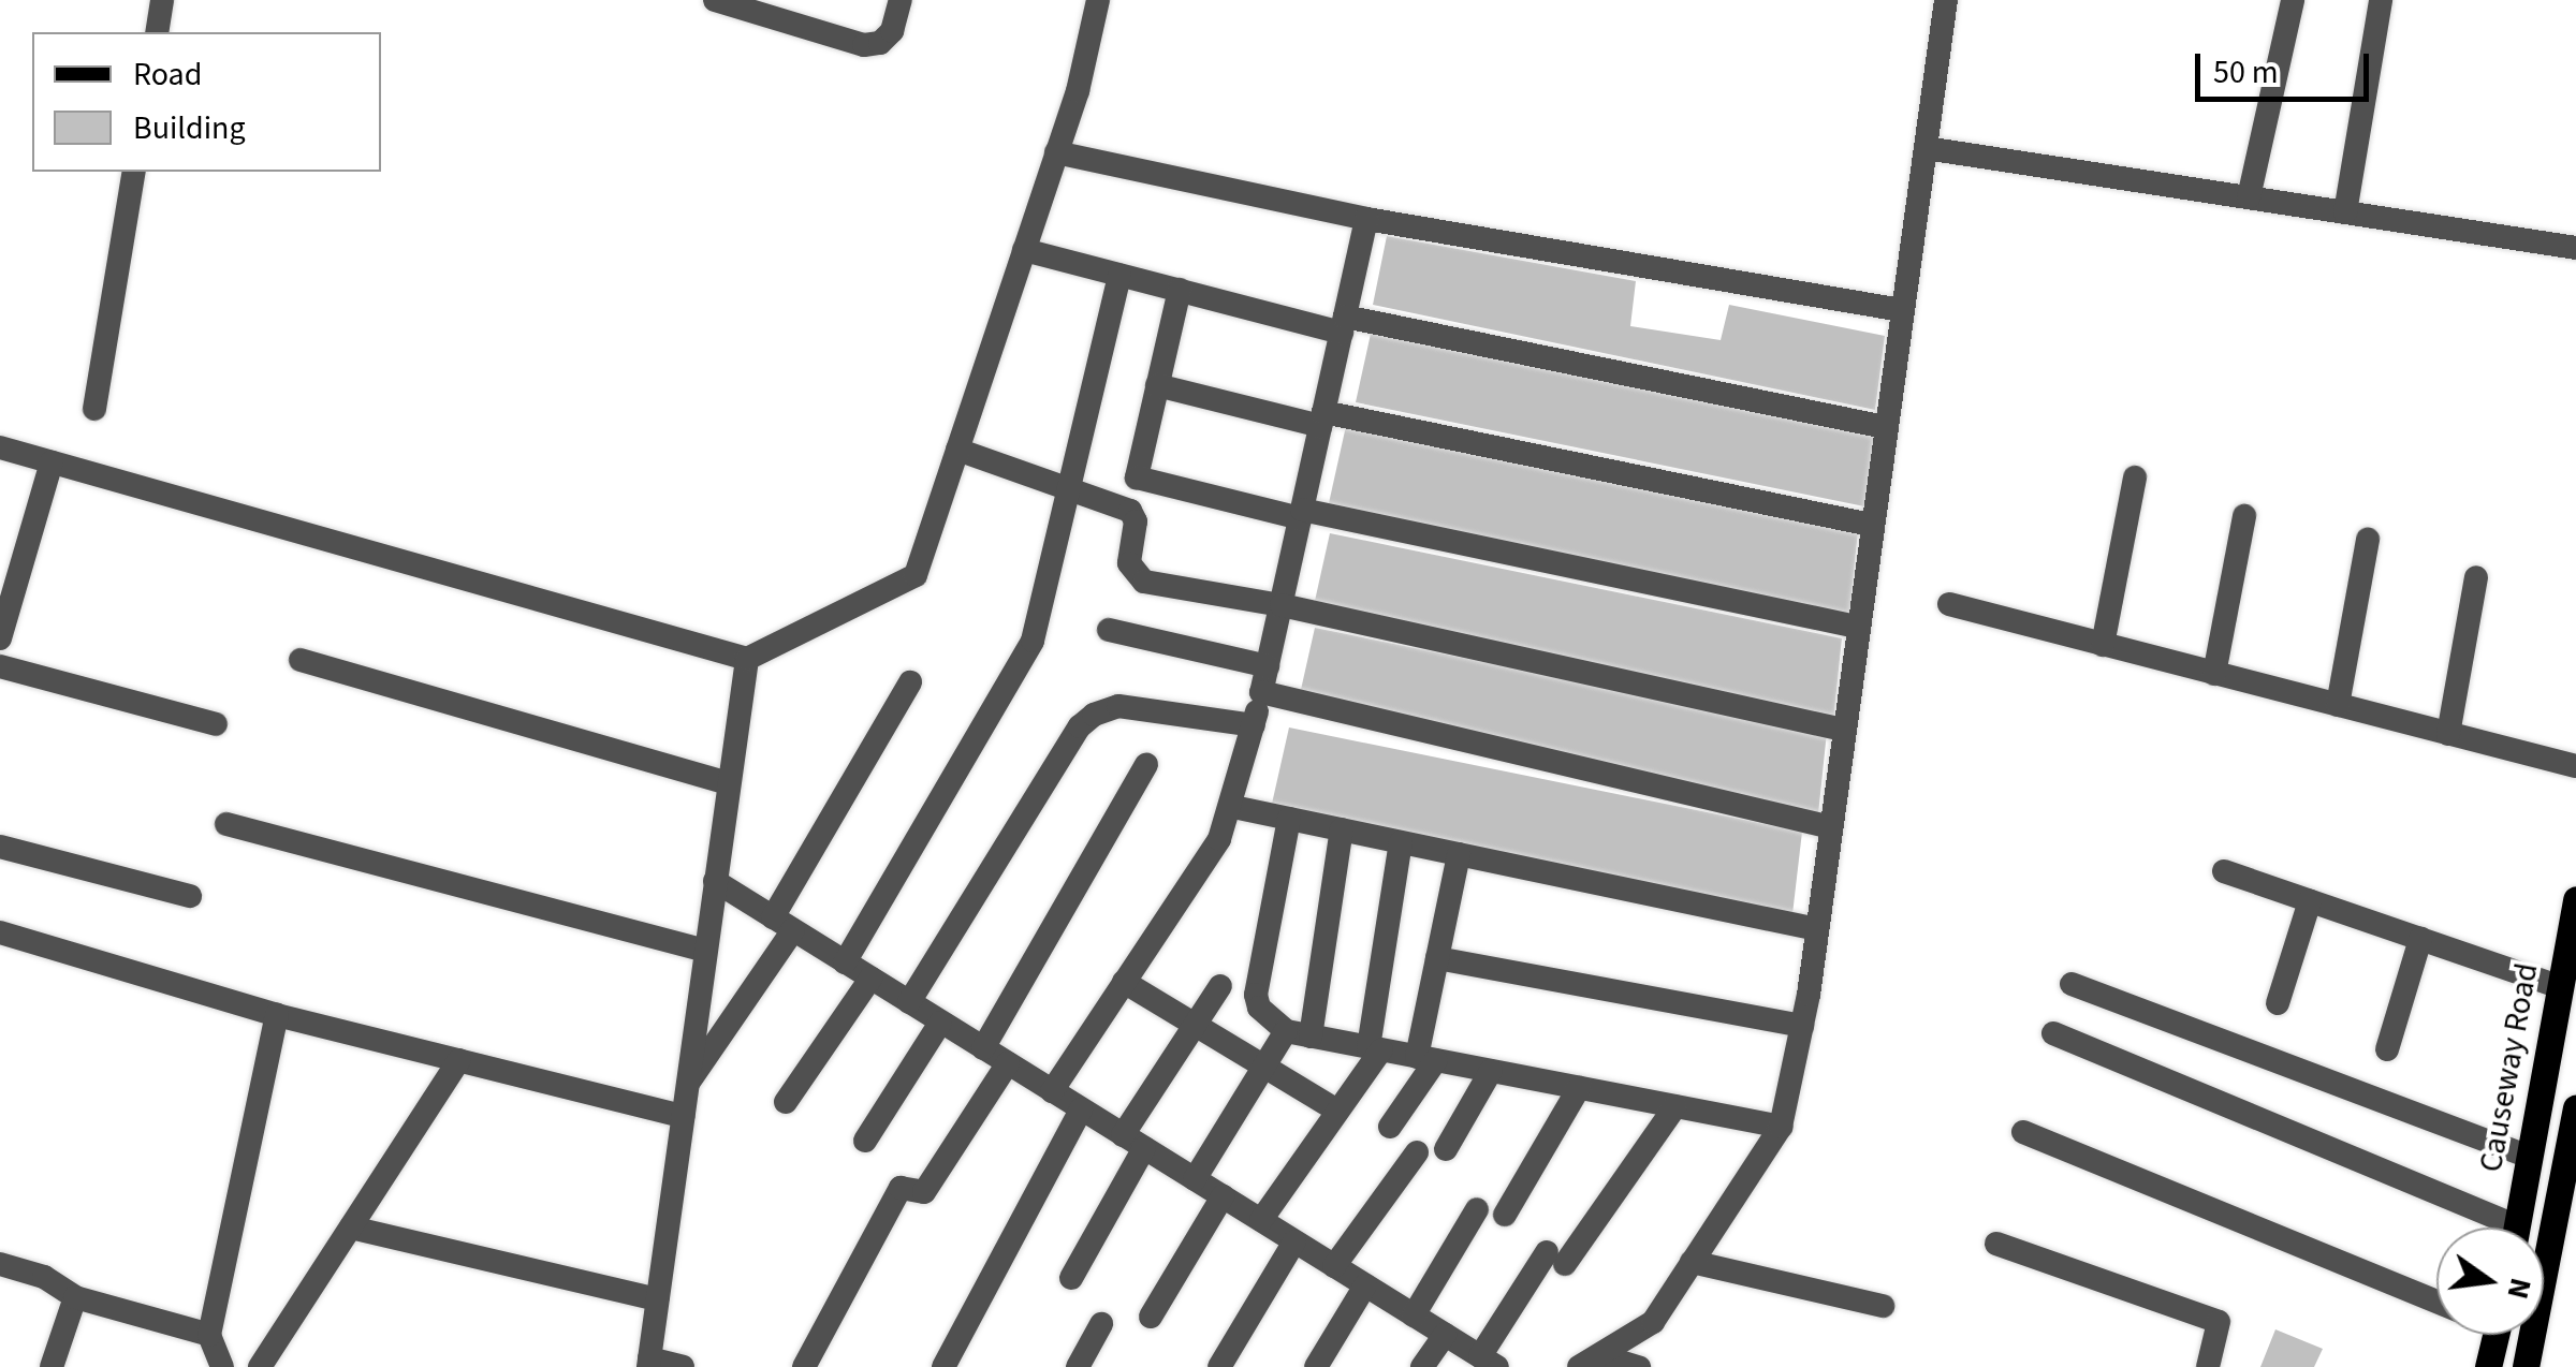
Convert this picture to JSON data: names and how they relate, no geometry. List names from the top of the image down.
{
  "streets": {
    "main road": ["Causeway Road"]
  },
  "legend": ["Road", "Building"],
  "scale_bar": "50 m",
  "north": "right"
}
